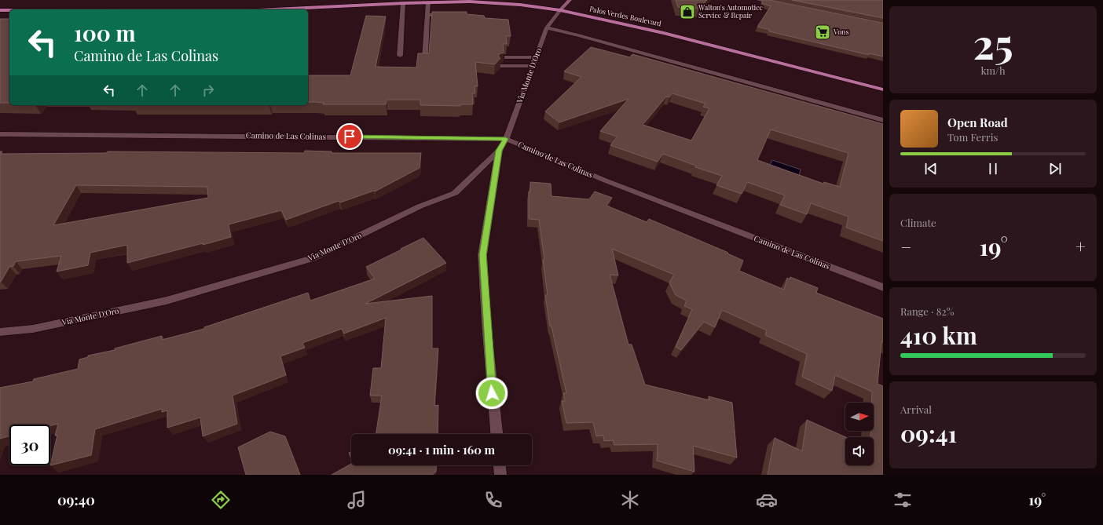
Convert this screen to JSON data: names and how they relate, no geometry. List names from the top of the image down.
{
  "streets": {
    "main road": ["Palos Verdes Boulevard"],
    "street": ["Via Monte D'Oro", "Camino de Las Colinas"]
  },
  "crossings": [
    ["Palos Verdes Boulevard", "Via Monte D'Oro"],
    ["Via Monte D'Oro", "Camino de Las Colinas"]
  ],
  "places": {
    "shop": ["Walton's Automotice Service & Repair"],
    "supermarket": ["Vons"]
  },
  "north": "right",
  "page": {
    "tile": [
      ["25", "km/h"],
      "Climate",
      ["Range · 82%", "410 km"],
      ["Arrival", "09:41"]
    ],
    "turn": ["100 m", "Camino de Las Colinas"],
    "song": ["Open Road", "Tom Ferris"],
    "heat": ["−", "19°", "+"],
    "limit": "30",
    "trip": "09:41 · 1 min · 160 m",
    "tabs": ["09:40", "19°"]
  }
}
